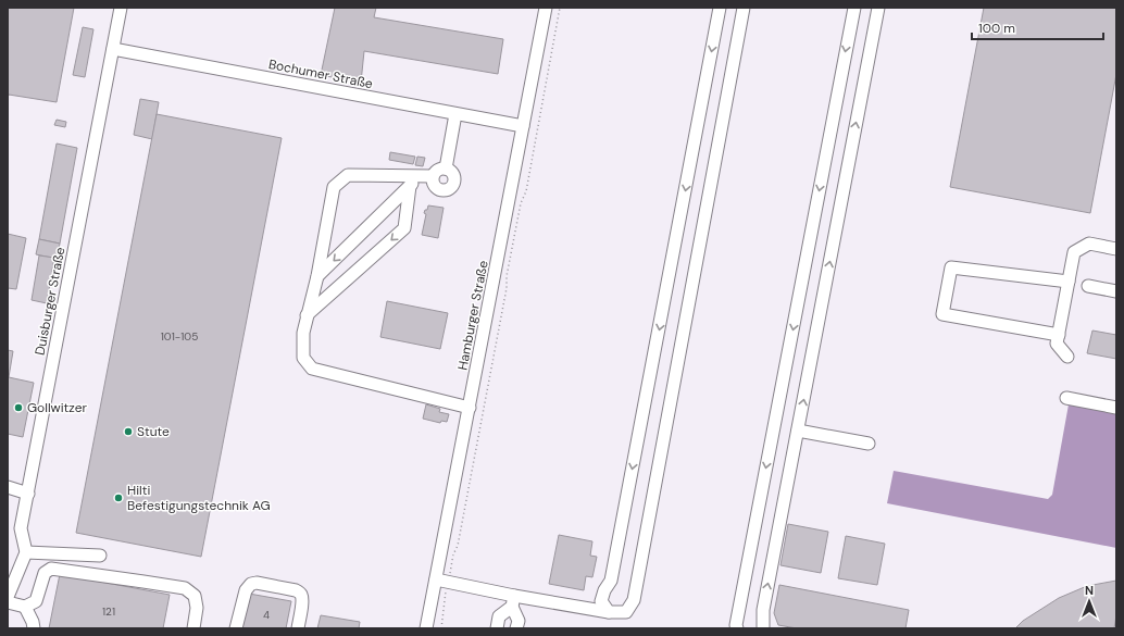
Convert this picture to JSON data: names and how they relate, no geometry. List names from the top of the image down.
{
  "streets": {
    "street": ["Bochumer Straße", "Duisburger Straße", "Hamburger Straße"]
  },
  "crossings": [
    ["Bochumer Straße", "Duisburger Straße"],
    ["Bochumer Straße", "Hamburger Straße"]
  ],
  "places": ["Gollwitzer", "Stute", "Hilti Befestigungstechnik AG"],
  "house_numbers": ["101-105", "121", "4"],
  "scale_bar": "100 m",
  "north": "top"
}
